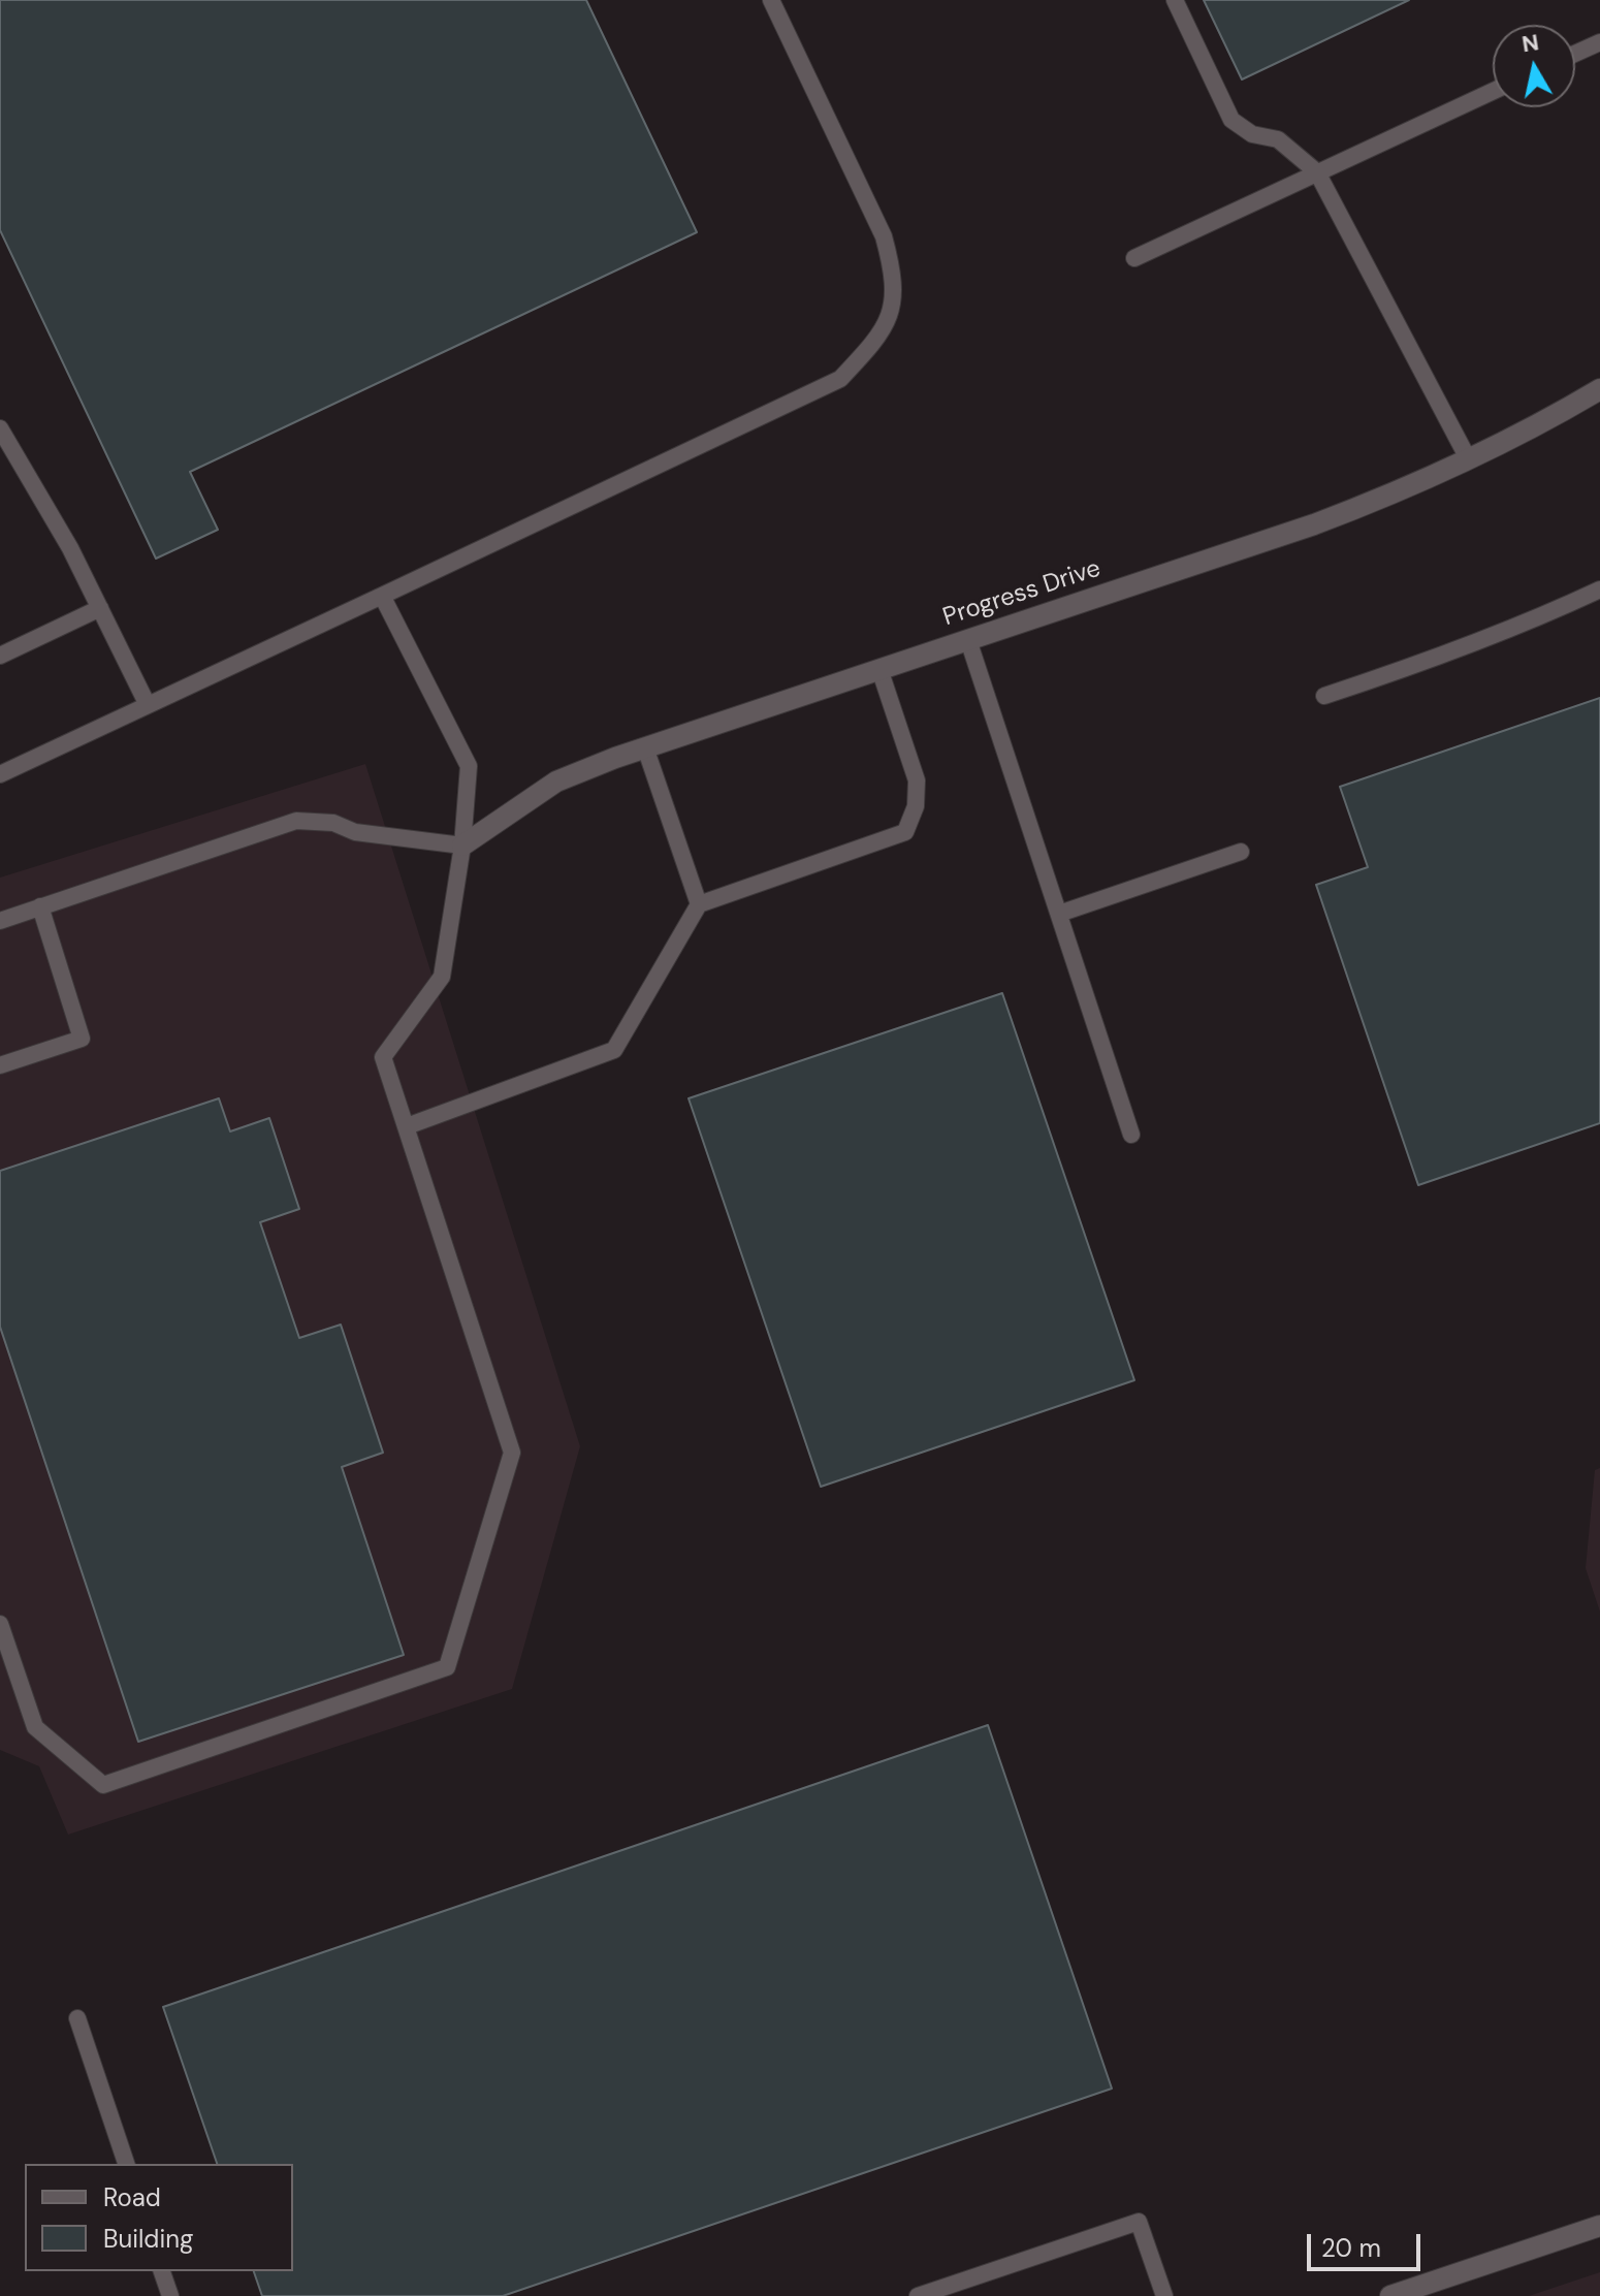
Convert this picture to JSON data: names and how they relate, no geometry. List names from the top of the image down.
{
  "streets": {
    "street": ["Progress Drive"]
  },
  "legend": ["Road", "Building"],
  "scale_bar": "20 m",
  "north": "top"
}
